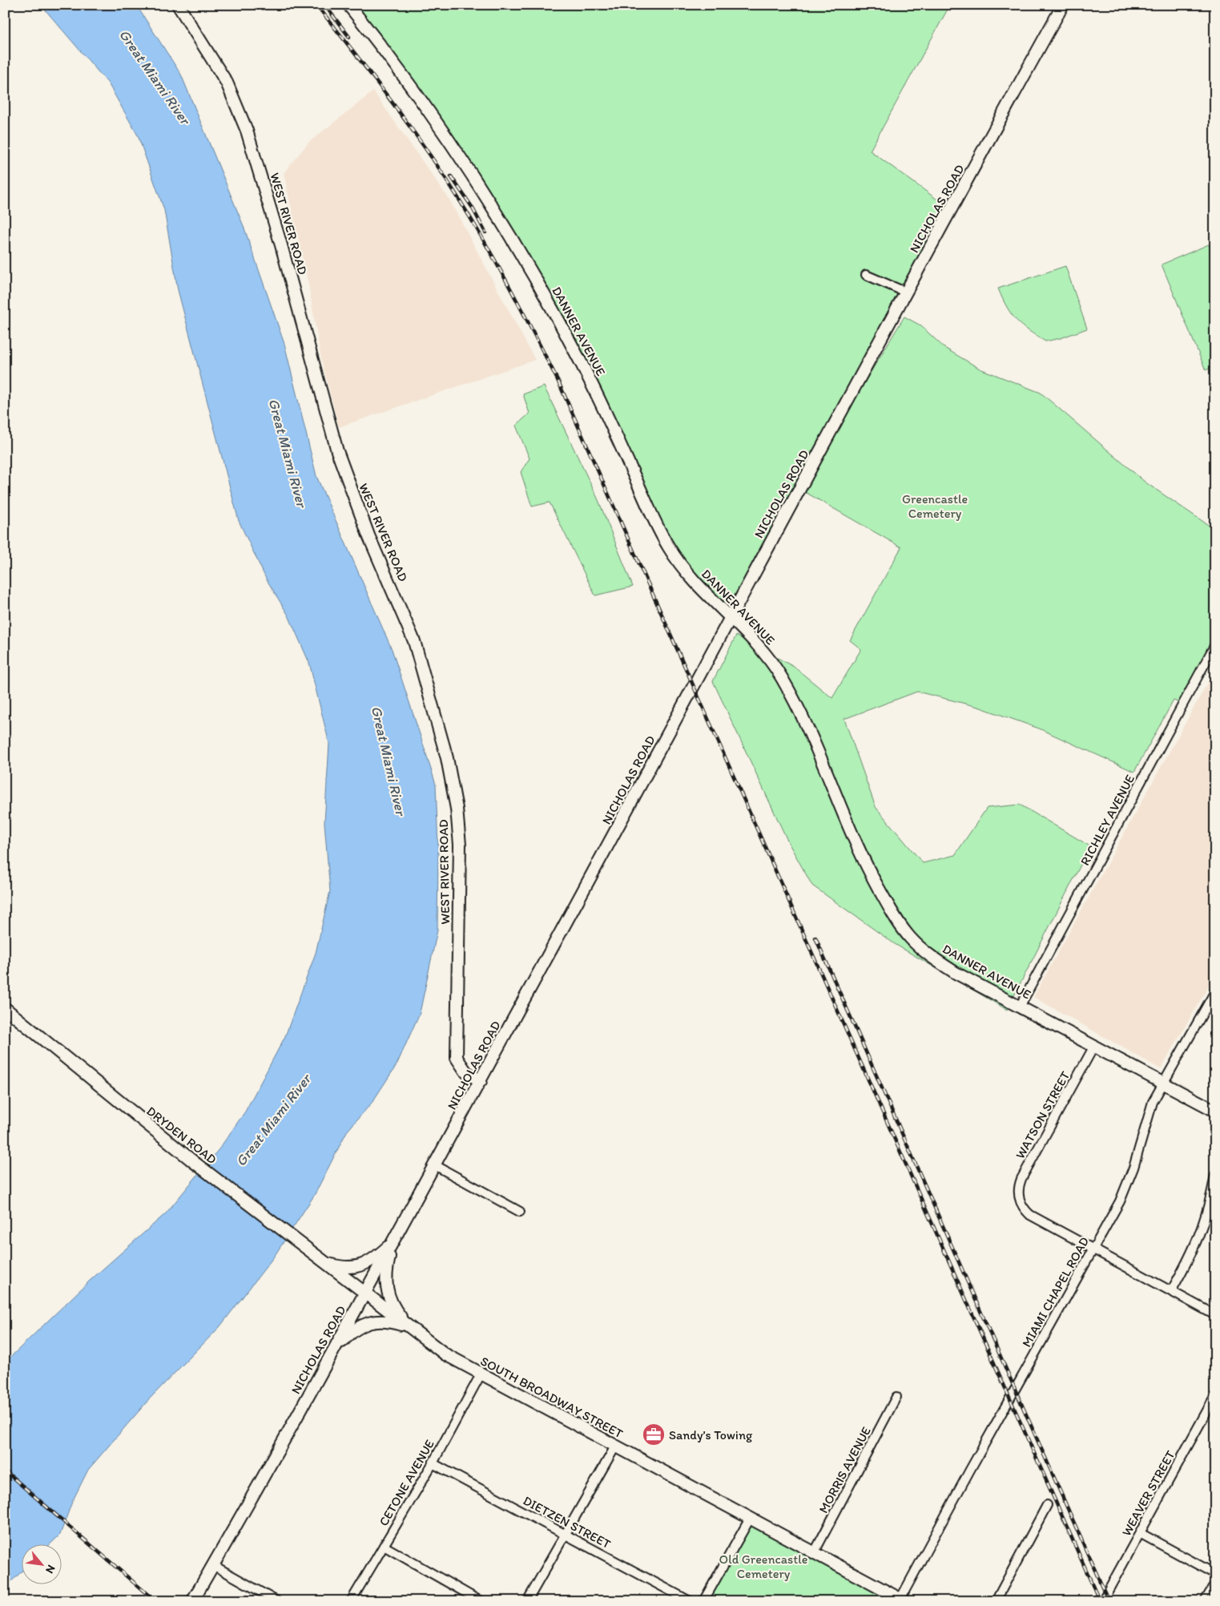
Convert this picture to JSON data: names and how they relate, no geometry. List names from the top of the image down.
{
  "streets": {
    "street": [
      "NICHOLAS ROAD",
      "WEST RIVER ROAD",
      "DANNER AVENUE",
      "RICHLEY AVENUE",
      "WATSON STREET",
      "DRYDEN ROAD",
      "MIAMI CHAPEL ROAD",
      "SOUTH BROADWAY STREET",
      "MORRIS AVENUE",
      "CETONE AVENUE",
      "WEAVER STREET",
      "DIETZEN STREET"
    ]
  },
  "crossings": [
    ["NICHOLAS ROAD", "WEST RIVER ROAD"],
    ["NICHOLAS ROAD", "DANNER AVENUE"],
    ["NICHOLAS ROAD", "DRYDEN ROAD"],
    ["NICHOLAS ROAD", "SOUTH BROADWAY STREET"],
    ["DANNER AVENUE", "RICHLEY AVENUE"],
    ["DANNER AVENUE", "WATSON STREET"],
    ["DANNER AVENUE", "MIAMI CHAPEL ROAD"],
    ["WATSON STREET", "MIAMI CHAPEL ROAD"],
    ["DRYDEN ROAD", "SOUTH BROADWAY STREET"],
    ["MIAMI CHAPEL ROAD", "SOUTH BROADWAY STREET"],
    ["SOUTH BROADWAY STREET", "MORRIS AVENUE"],
    ["SOUTH BROADWAY STREET", "CETONE AVENUE"],
    ["CETONE AVENUE", "DIETZEN STREET"]
  ],
  "water": ["Great Miami River"],
  "parks": ["Greencastle Cemetery", "Old Greencastle Cemetery"],
  "places": {
    "office": ["Sandy’s Towing"]
  },
  "north": "bottom right"
}
